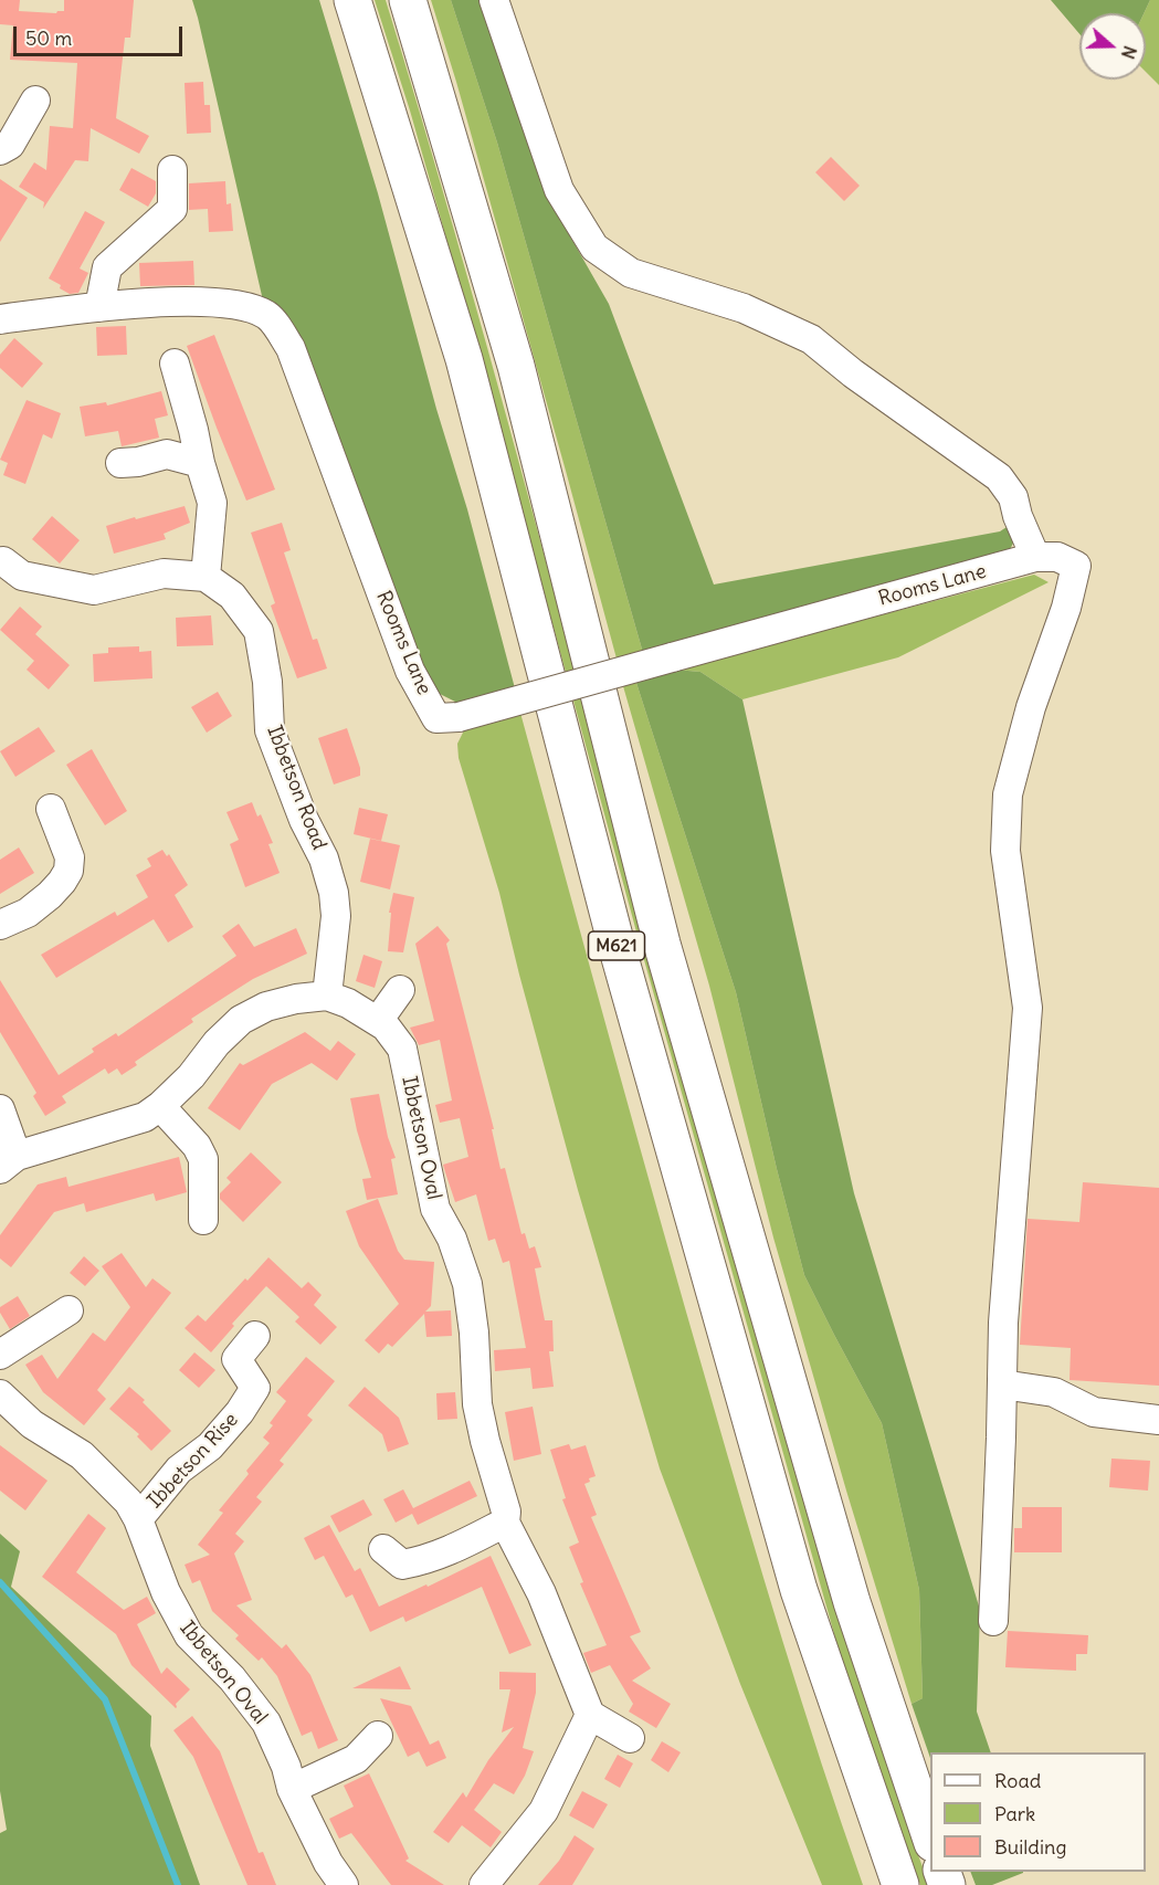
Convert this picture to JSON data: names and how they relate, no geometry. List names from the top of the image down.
{
  "streets": {
    "highway": ["M621"],
    "street": [
      "Rooms Lane",
      "Ibbetson Road",
      "Ibbetson Oval",
      "Ibbetson Rise"
    ]
  },
  "crossings": [
    ["Ibbetson Road", "Ibbetson Oval"],
    ["Ibbetson Oval", "Ibbetson Rise"]
  ],
  "legend": ["Road", "Park", "Building"],
  "scale_bar": "50 m",
  "north": "right"
}
